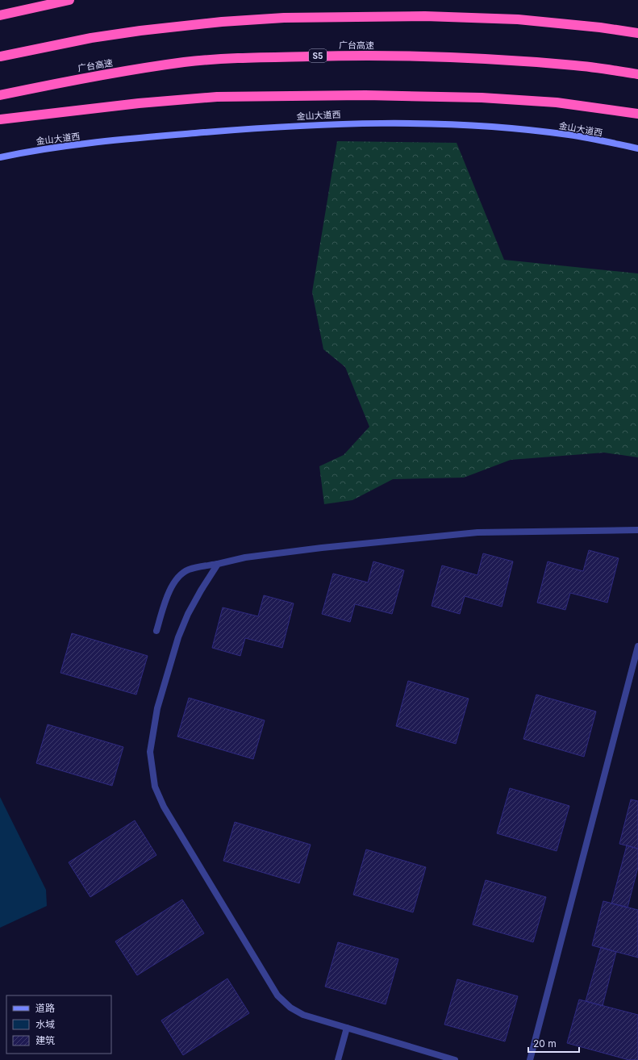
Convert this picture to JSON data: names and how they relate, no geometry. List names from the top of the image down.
{
  "streets": {
    "highway": ["广台高速", "S5"],
    "main road": ["金山大道西"]
  },
  "legend": ["道路", "水域", "建筑"],
  "scale_bar": "20 m"
}
